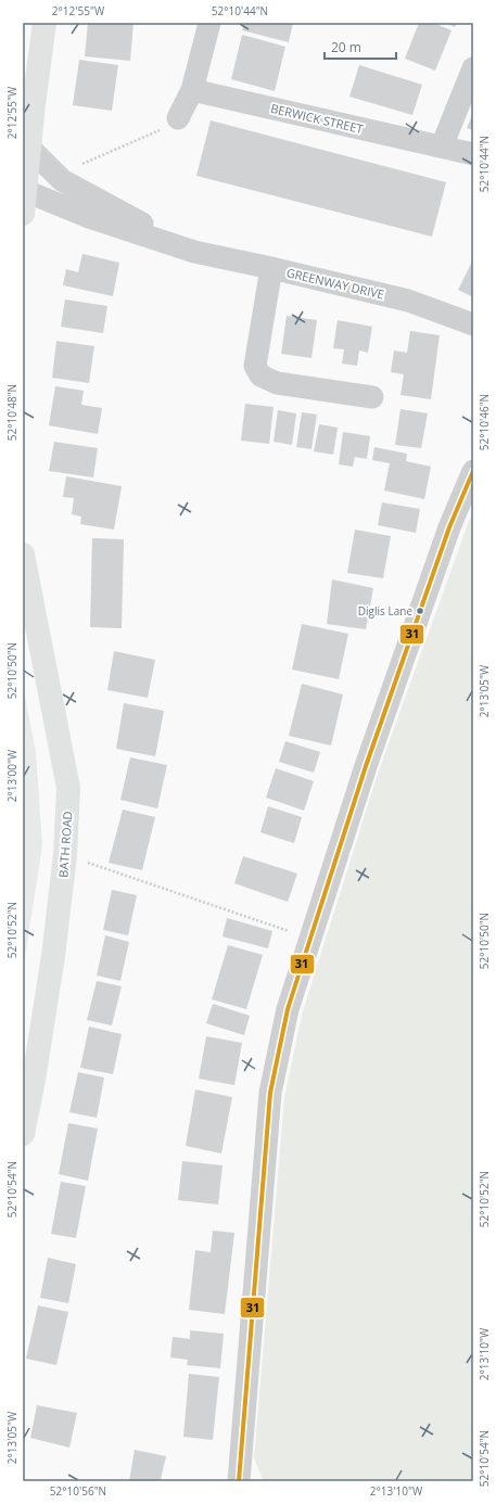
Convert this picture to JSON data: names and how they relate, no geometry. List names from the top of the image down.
{
  "streets": {
    "main road": ["BATH ROAD"],
    "street": ["BERWICK STREET", "GREENWAY DRIVE"]
  },
  "places": ["Diglis Lane"],
  "lines": ["transit line 31"],
  "scale_bar": "20 m",
  "coordinates": [
    "2°12'55\"W",
    "52°10'44\"N",
    "52°10'48\"N",
    "52°10'46\"N",
    "52°10'50\"N",
    "2°13'05\"W",
    "2°13'00\"W",
    "52°10'52\"N",
    "52°10'54\"N",
    "2°13'10\"W",
    "52°10'56\"N"
  ]
}
